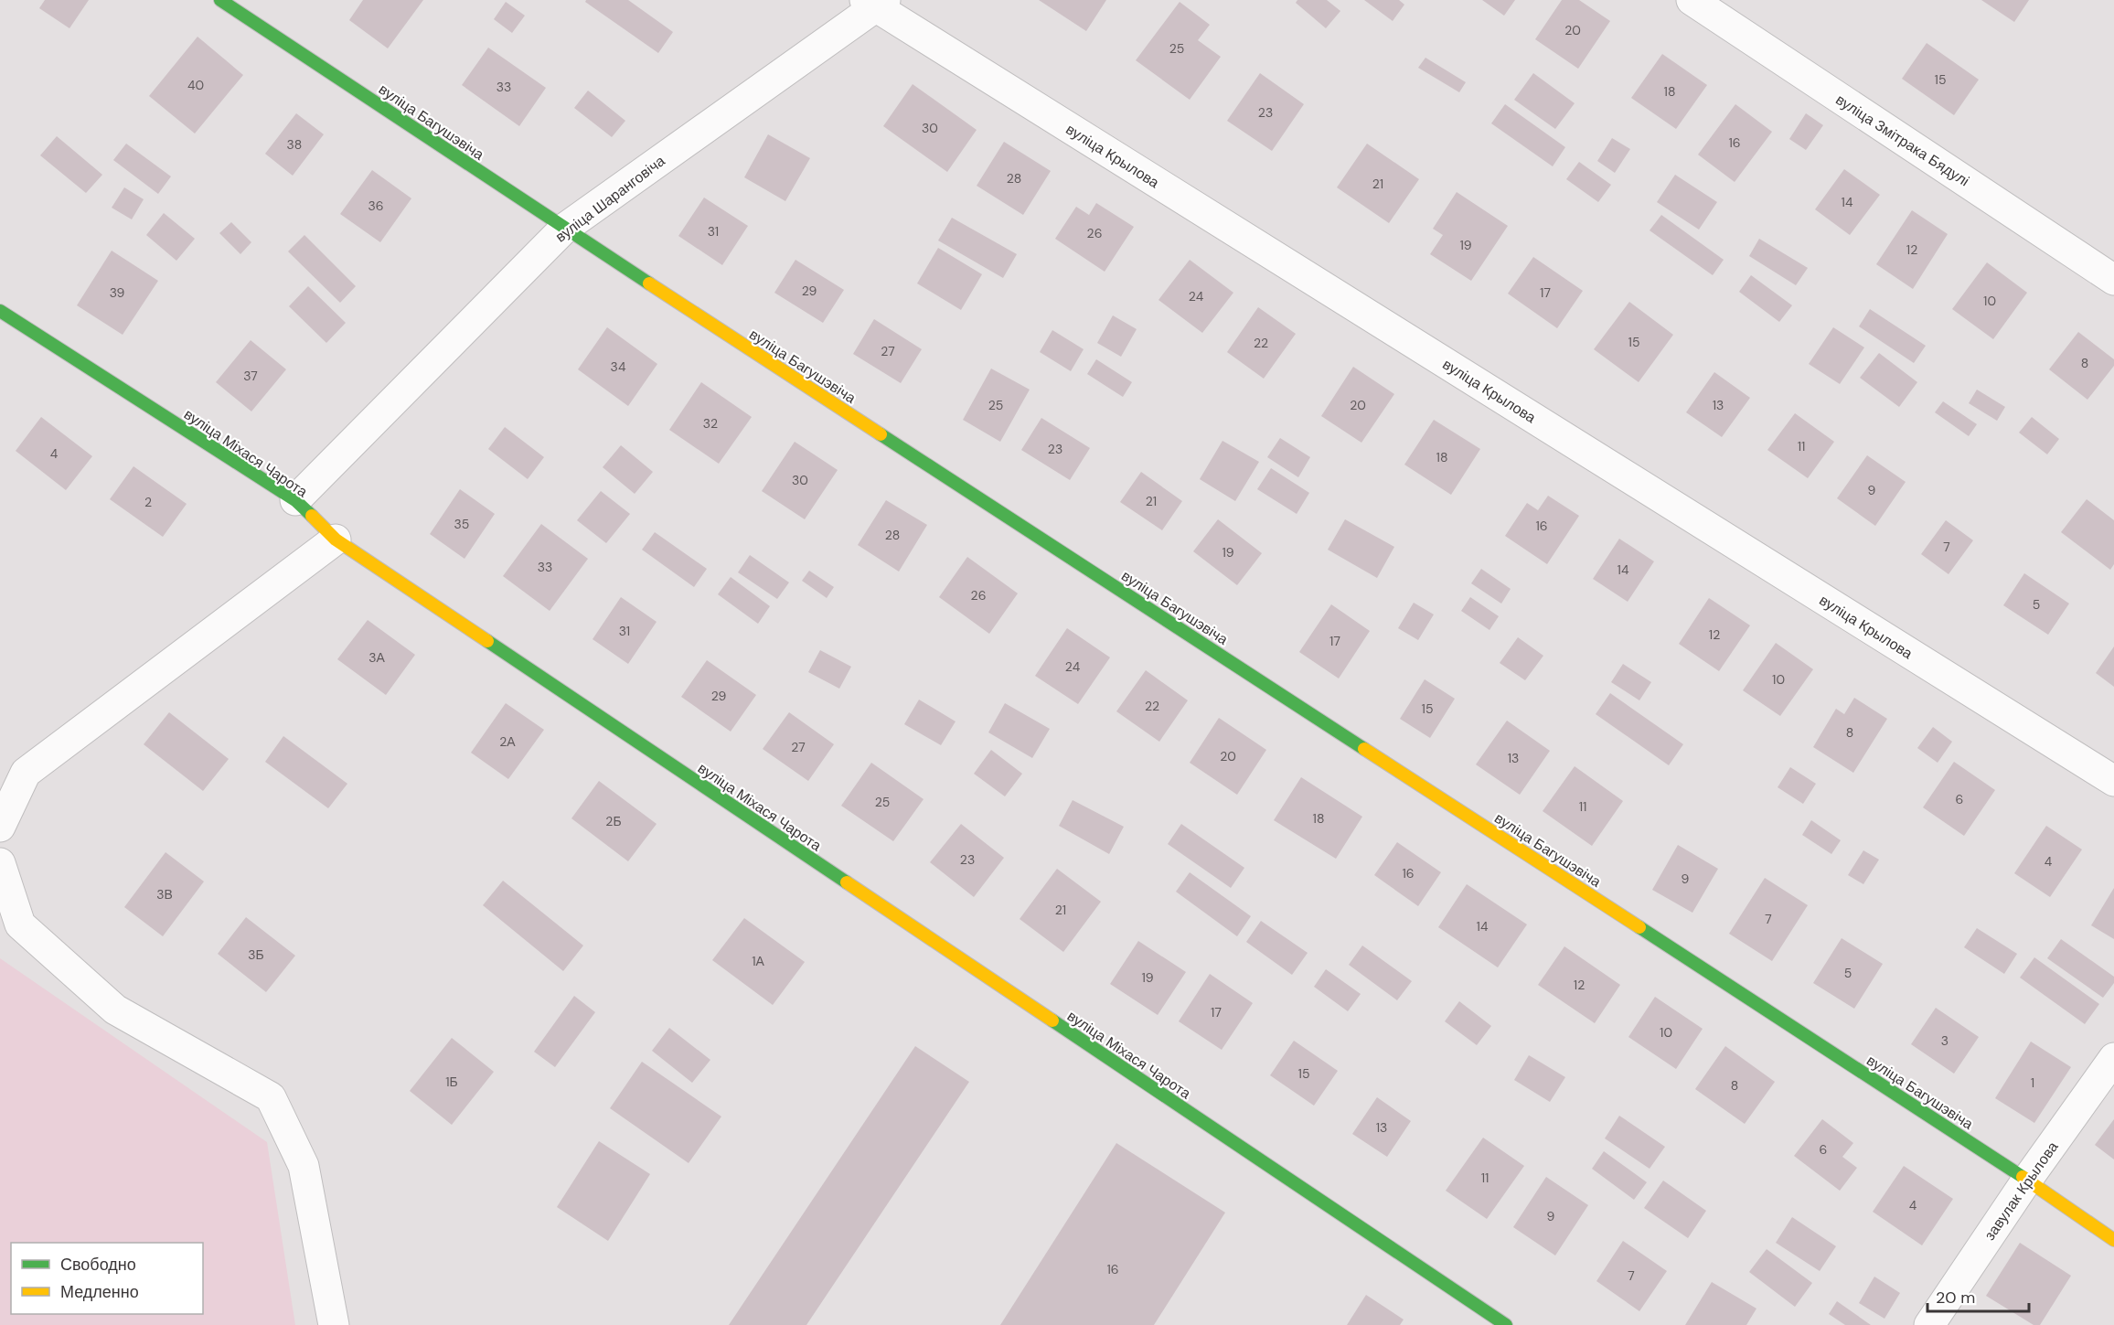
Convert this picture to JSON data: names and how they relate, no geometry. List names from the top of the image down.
{
  "streets": {
    "street": [
      "вуліца Багушэвіча",
      "вуліца Змітрака Бядулі",
      "вуліца Крылова",
      "вуліца Шаранговіча",
      "вуліца Міхася Чарота",
      "завулак Крылова"
    ]
  },
  "crossings": [
    ["вуліца Багушэвіча", "вуліца Шаранговіча"],
    ["вуліца Багушэвіча", "завулак Крылова"],
    ["вуліца Крылова", "вуліца Шаранговіча"],
    ["вуліца Шаранговіча", "вуліца Міхася Чарота"]
  ],
  "house_numbers": [
    "20",
    "25",
    "15",
    "40",
    "33",
    "18",
    "23",
    "30",
    "16",
    "38",
    "28",
    "21",
    "14",
    "36",
    "31",
    "26",
    "19",
    "12",
    "29",
    "39",
    "17",
    "24",
    "10",
    "15",
    "22",
    "27",
    "8",
    "34",
    "37",
    "25",
    "20",
    "13",
    "32",
    "11",
    "23",
    "4",
    "18",
    "30",
    "9",
    "21",
    "2",
    "35",
    "16",
    "28",
    "7",
    "19",
    "33",
    "14",
    "26",
    "5",
    "31",
    "12",
    "17",
    "3А",
    "24",
    "10",
    "29",
    "22",
    "15",
    "8",
    "2А",
    "27",
    "20",
    "13",
    "6",
    "25",
    "11",
    "18",
    "2Б",
    "23",
    "4",
    "16",
    "9",
    "3В",
    "21",
    "7",
    "14",
    "3Б",
    "1А",
    "5",
    "19",
    "12",
    "17",
    "10",
    "3",
    "15",
    "1Б",
    "1",
    "8",
    "13",
    "6",
    "11",
    "4",
    "9",
    "16",
    "7"
  ],
  "legend": ["Свободно", "Медленно"],
  "scale_bar": "20 m"
}
